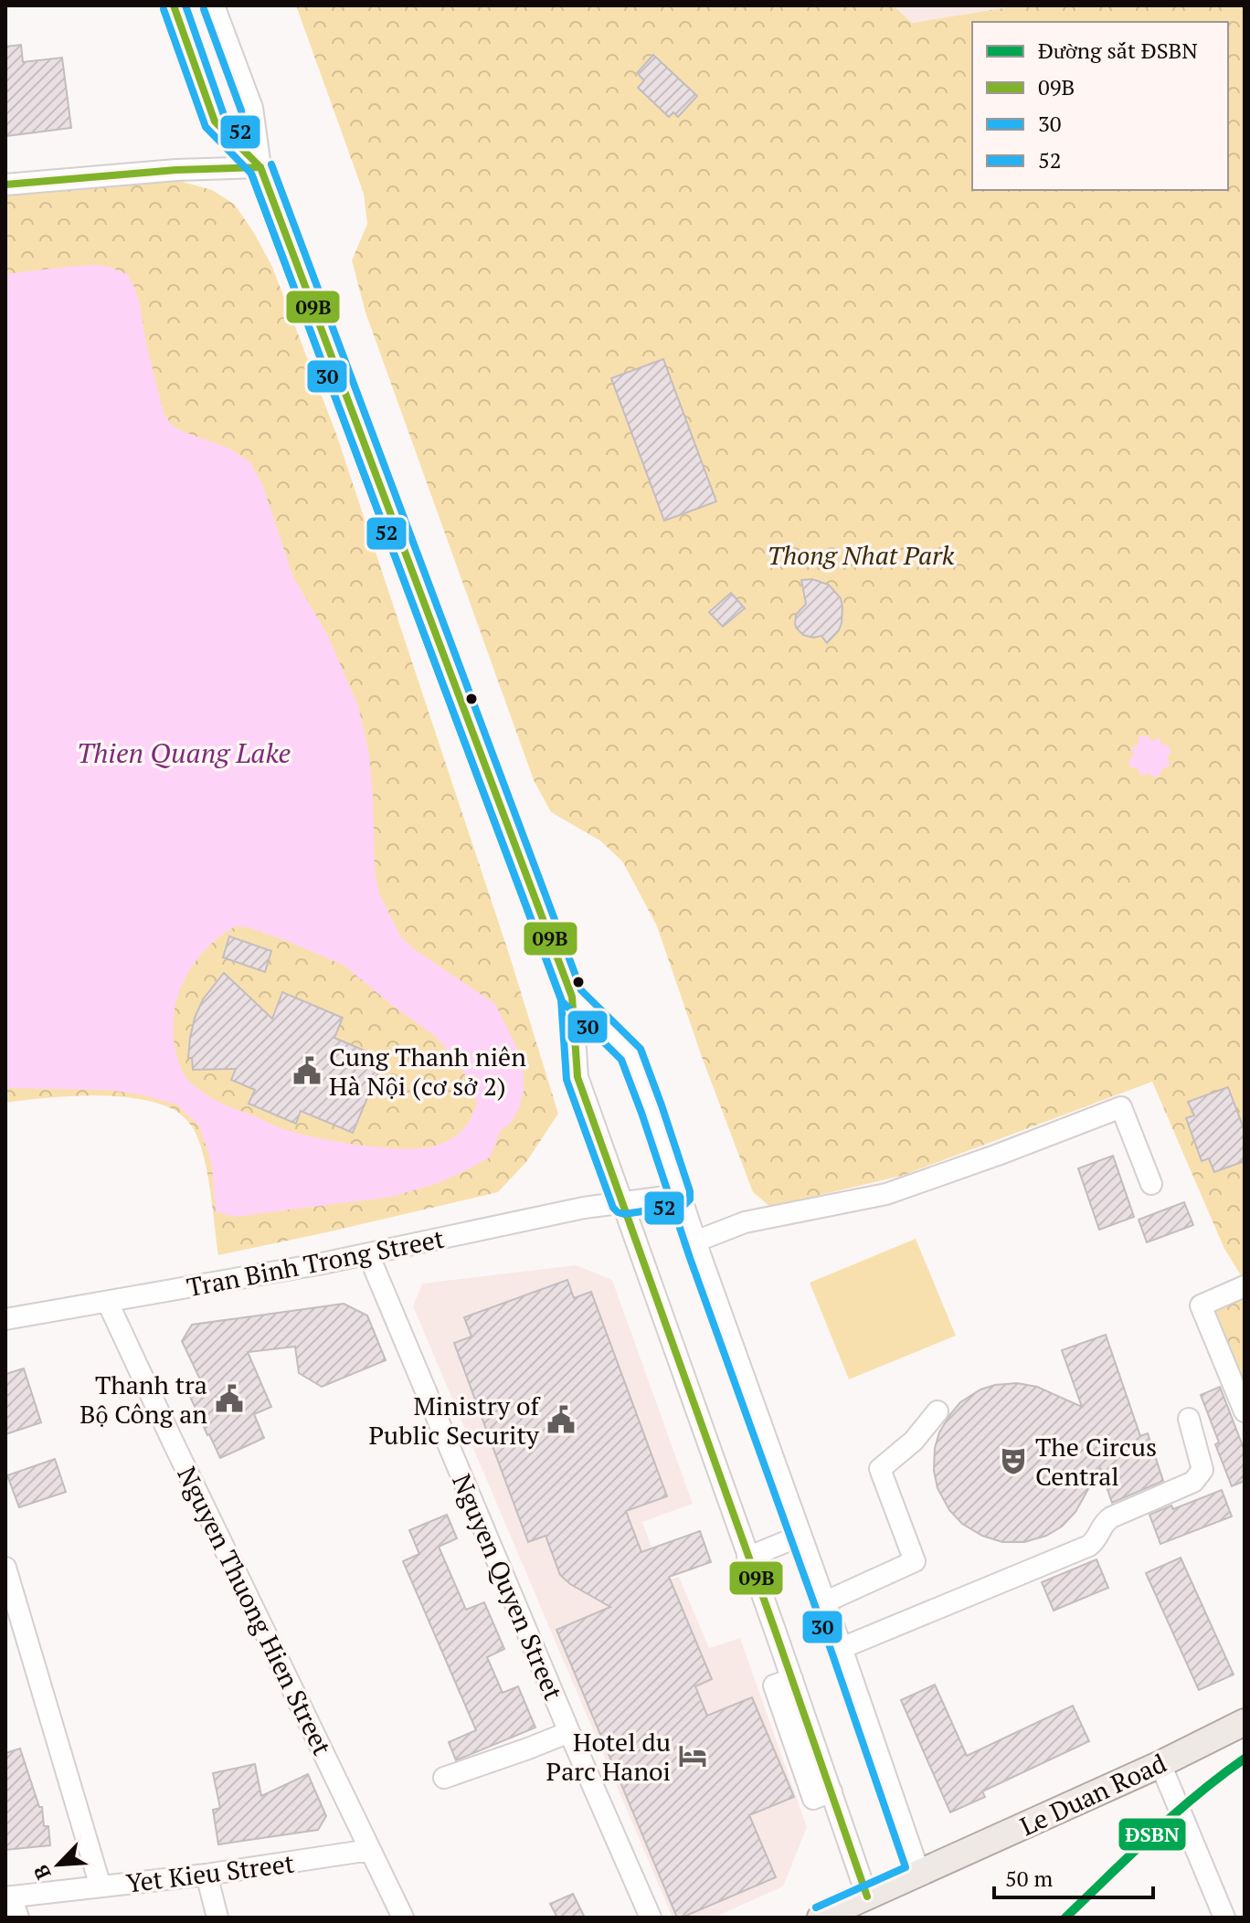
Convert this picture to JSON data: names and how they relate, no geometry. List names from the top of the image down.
{
  "streets": {
    "main road": ["Le Duan Road"],
    "street": [
      "Tran Binh Trong Street",
      "Nguyen Quyen Street",
      "Nguyen Thuong Hien Street",
      "Yet Kieu Street"
    ]
  },
  "crossings": [
    ["Tran Binh Trong Street", "Nguyen Quyen Street"],
    ["Tran Binh Trong Street", "Nguyen Thuong Hien Street"],
    ["Nguyen Thuong Hien Street", "Yet Kieu Street"]
  ],
  "water": ["Thien Quang Lake"],
  "parks": ["Thong Nhat Park"],
  "places": {
    "public building": ["Cung Thanh niên Hà Nội (cơ sở 2)", "Thanh tra Bộ Công an", "Ministry of Public Security"],
    "theatre": ["The Circus Central"],
    "hotel": ["Hotel du Parc Hanoi"]
  },
  "lines": [
    "transit line 09B",
    "transit line 52",
    "transit line 30",
    "rail line ĐSBN"
  ],
  "legend": [
    "Đường sắt ĐSBN",
    "09B",
    "30",
    "52"
  ],
  "scale_bar": "50 m",
  "north": "bottom left"
}
